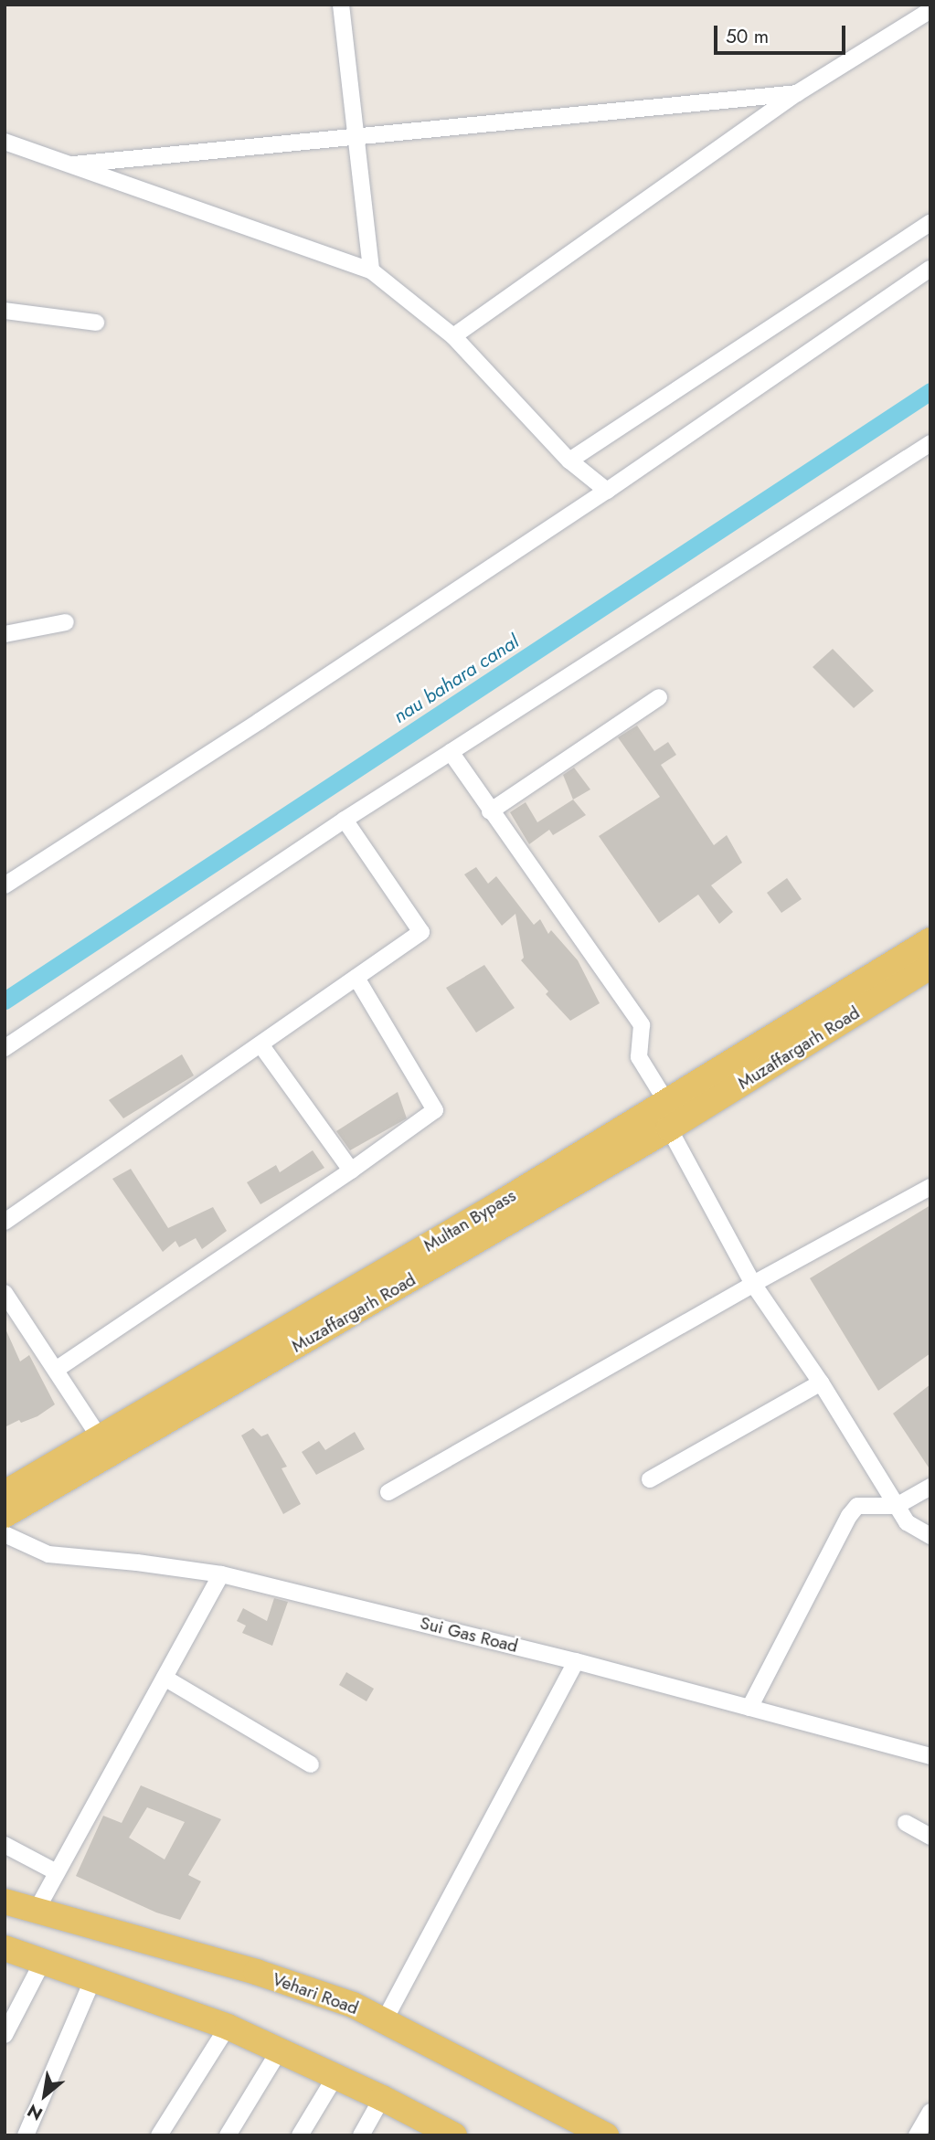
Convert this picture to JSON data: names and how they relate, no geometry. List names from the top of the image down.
{
  "streets": {
    "main road": ["Muzaffargarh Road", "Multan Bypass", "Vehari Road"],
    "street": ["Sui Gas Road"]
  },
  "crossings": [
    ["Muzaffargarh Road", "Multan Bypass"]
  ],
  "water": ["nau bahara canal"],
  "scale_bar": "50 m",
  "north": "bottom left"
}
